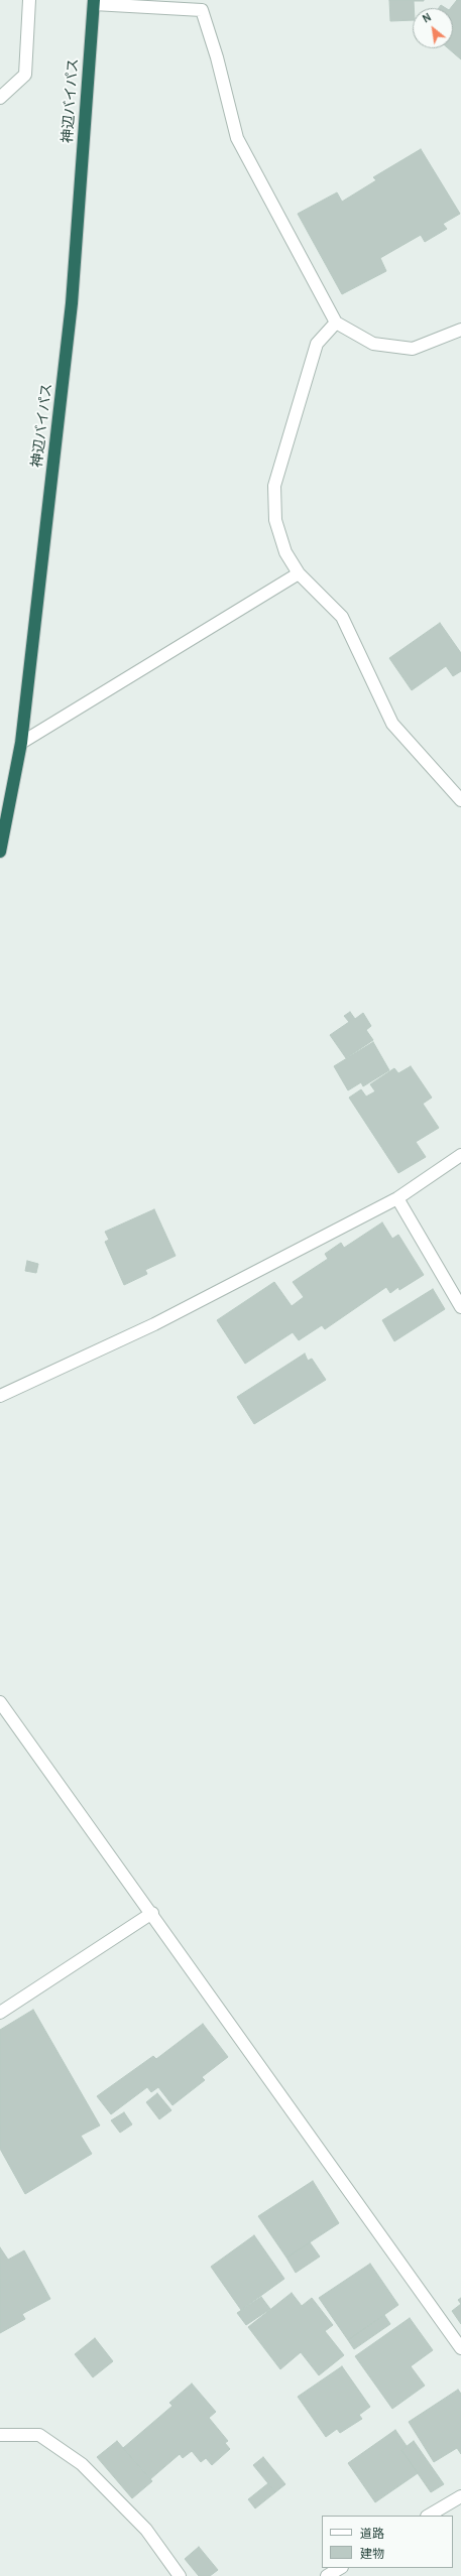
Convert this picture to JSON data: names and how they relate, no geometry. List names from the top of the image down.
{
  "streets": {
    "highway": ["神辺バイパス"]
  },
  "legend": ["道路", "建物"],
  "north": "top left"
}
